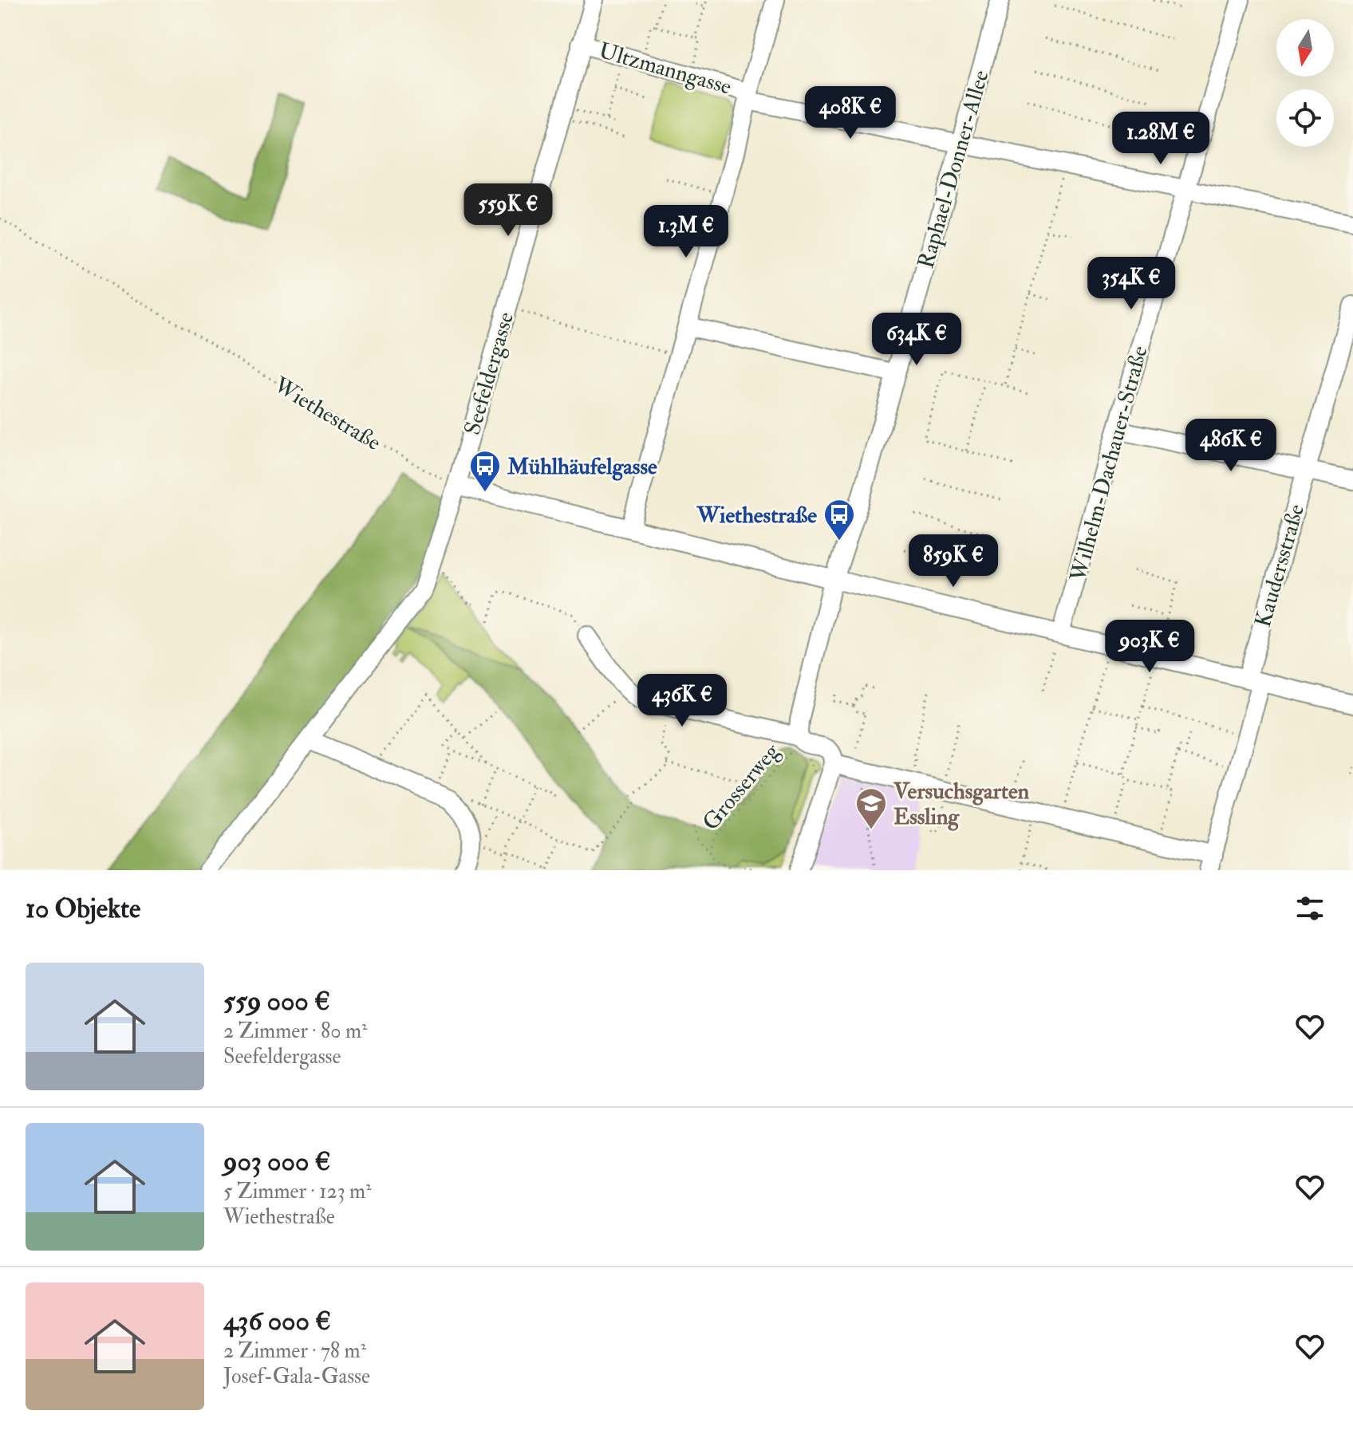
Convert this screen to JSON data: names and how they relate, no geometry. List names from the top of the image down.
{
  "streets": {
    "street": [
      "Ultzmanngasse",
      "Raphael-Donner-Allee",
      "Seefeldergasse",
      "Wilhelm-Dachauer-Straße",
      "Kaudersstraße"
    ],
    "path": ["Wiethestraße", "Grosserweg"]
  },
  "crossings": [
    ["Ultzmanngasse", "Raphael-Donner-Allee"],
    ["Ultzmanngasse", "Seefeldergasse"],
    ["Ultzmanngasse", "Wilhelm-Dachauer-Straße"],
    ["Raphael-Donner-Allee", "Grosserweg"],
    ["Seefeldergasse", "Wiethestraße"]
  ],
  "places": {
    "bus stop": ["Mühlhäufelgasse", "Wiethestraße"],
    "school or university": ["Versuchsgarten Essling"]
  },
  "north": "bottom",
  "page": {
    "price": [
      "408K €",
      "1.28M €",
      "559K €",
      "1.3M €",
      "354K €",
      "634K €",
      "486K €",
      "859K €",
      "903K €",
      "436K €"
    ],
    "heading": "10 Objekte",
    "list": [
      {
        "name": "559 000 €",
        "note": "2 Zimmer · 80 m² · Seefeldergasse"
      },
      {
        "name": "903 000 €",
        "note": "5 Zimmer · 123 m² · Wiethestraße"
      },
      {
        "name": "436 000 €",
        "note": "2 Zimmer · 78 m² · Josef-Gala-Gasse"
      }
    ]
  }
}
